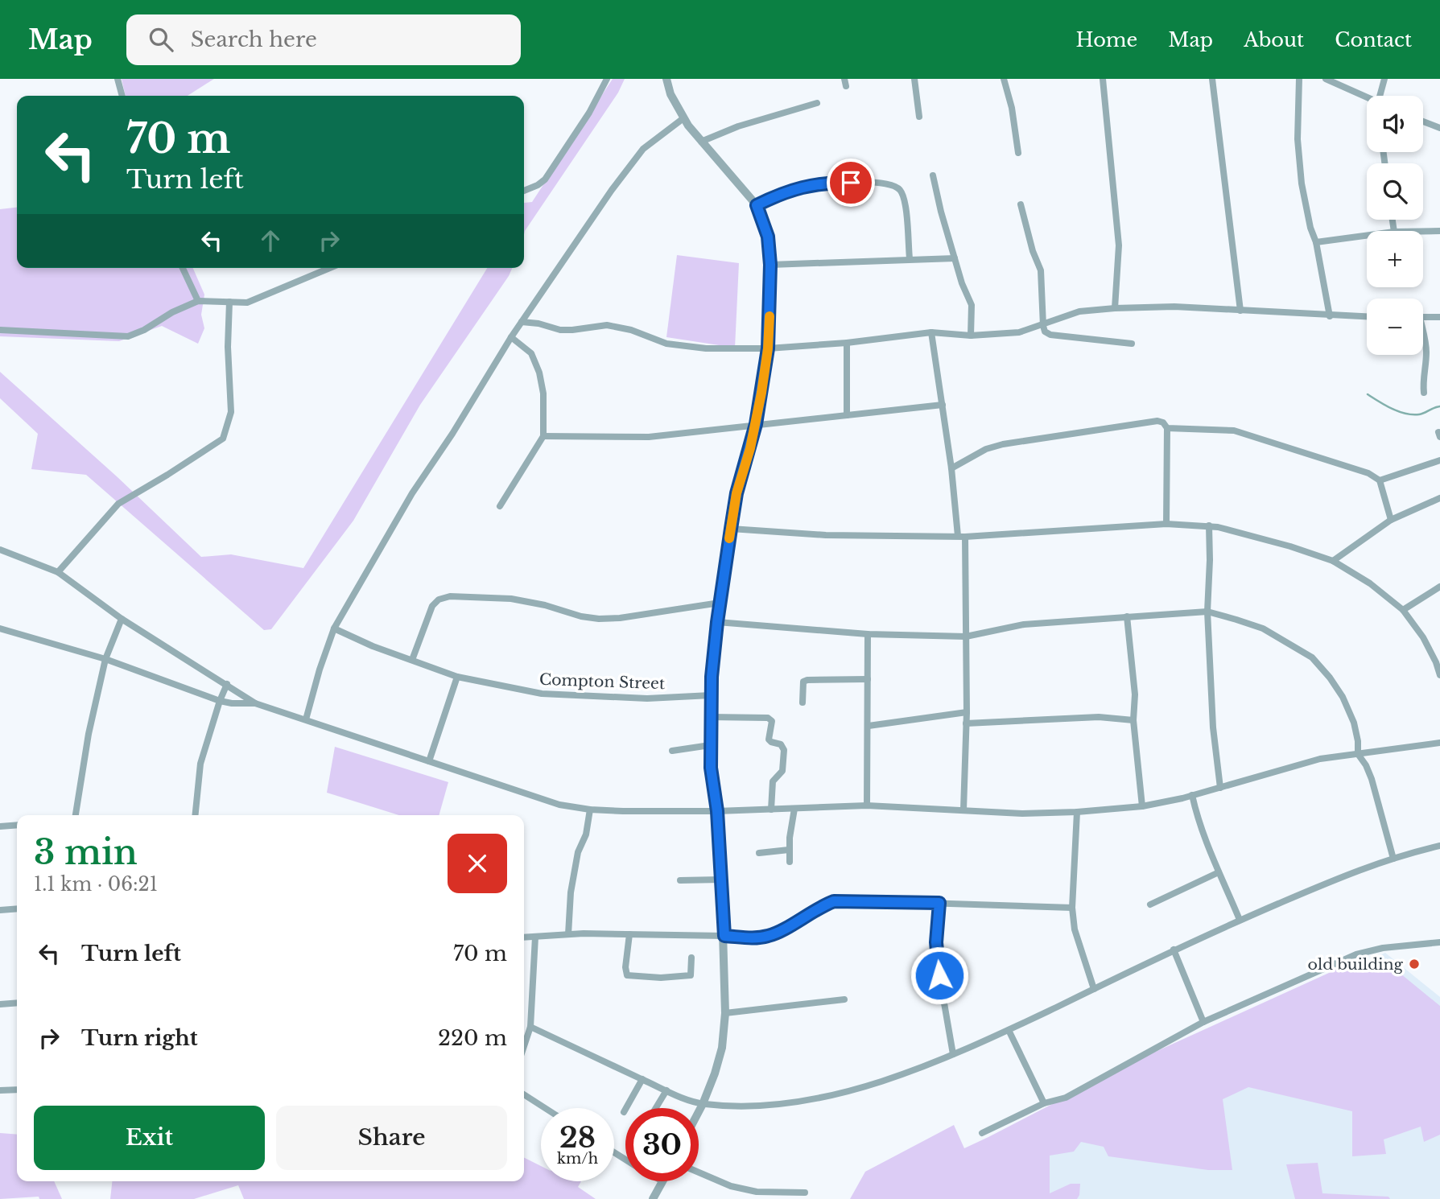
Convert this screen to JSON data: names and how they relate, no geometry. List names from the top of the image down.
{
  "streets": {
    "street": ["Compton Street"]
  },
  "places": ["old building"],
  "page": {
    "header": "Map",
    "search": "Search here",
    "nav": [
      "Home",
      "Map",
      "About",
      "Contact"
    ],
    "map_buttons": ["+", "−"],
    "turn": ["70 m", "Turn left"],
    "heading": ["3 min", "1.1 km · 06:21"],
    "list": [
      {
        "name": "Turn left",
        "value": "70 m"
      },
      {
        "name": "Turn right",
        "value": "220 m"
      }
    ],
    "buttons": ["Exit", "Share"],
    "speed": "28 km/h",
    "limit": "30"
  }
}
